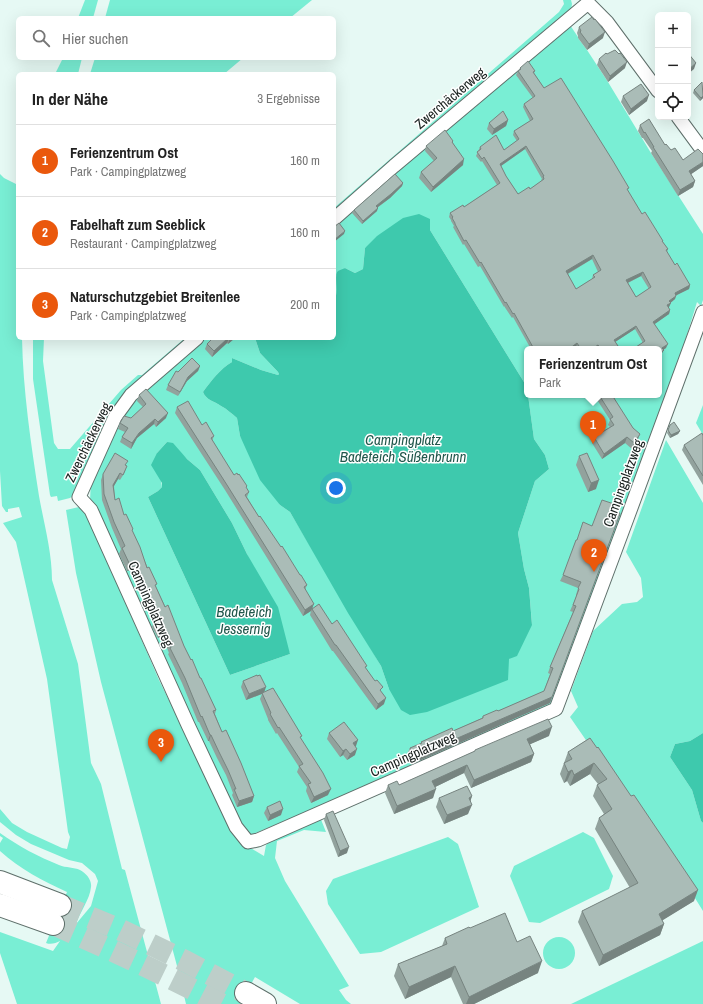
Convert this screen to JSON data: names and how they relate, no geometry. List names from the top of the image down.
{
  "streets": {
    "street": ["Zwerchäckerweg", "Campingplatzweg"]
  },
  "crossings": [
    ["Zwerchäckerweg", "Campingplatzweg"]
  ],
  "water": ["Campingplatz Badeteich Süßenbrunn", "Badeteich Jessernig"],
  "page": {
    "map_buttons": ["+", "−"],
    "search": "Hier suchen",
    "heading": ["In der Nähe", "3 Ergebnisse"],
    "list": [
      {
        "mark": "1",
        "name": "Ferienzentrum Ost",
        "note": "Park · Campingplatzweg",
        "value": "160 m"
      },
      {
        "mark": "2",
        "name": "Fabelhaft zum Seeblick",
        "note": "Restaurant · Campingplatzweg",
        "value": "160 m"
      },
      {
        "mark": "3",
        "name": "Naturschutzgebiet Breitenlee",
        "note": "Park · Campingplatzweg",
        "value": "200 m"
      }
    ],
    "popup": ["Ferienzentrum Ost", "Park"],
    "pins": ["1", "2", "3"]
  }
}
